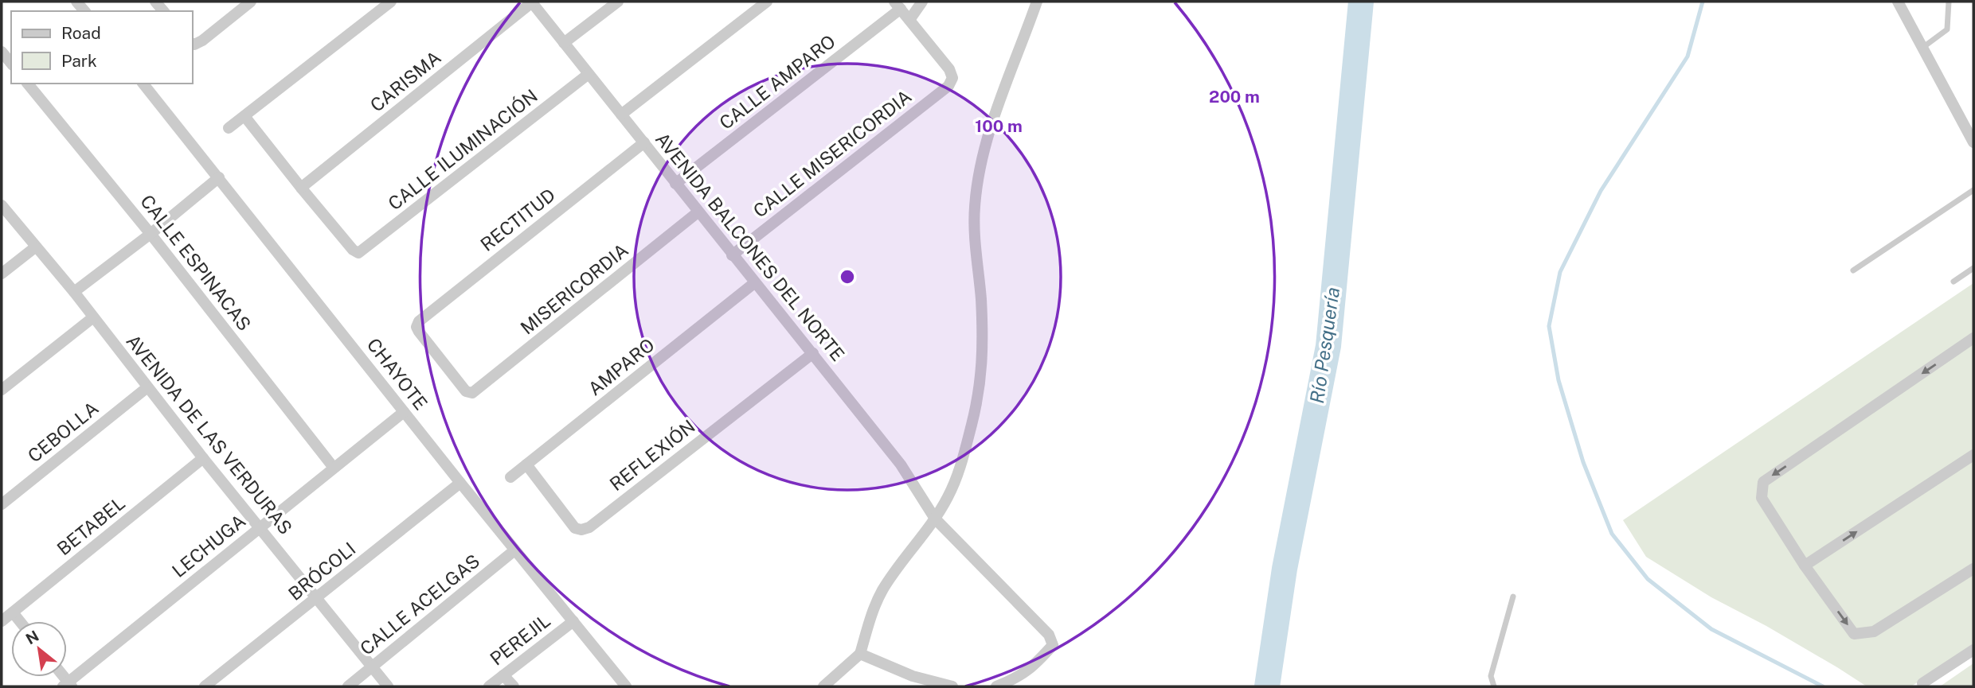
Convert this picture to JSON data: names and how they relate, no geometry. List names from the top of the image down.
{
  "streets": {
    "street": [
      "CARISMA",
      "CALLE AMPARO",
      "CALLE ILUMINACIÓN",
      "CALLE MISERICORDIA",
      "RECTITUD",
      "AVENIDA BALCONES DEL NORTE",
      "CALLE ESPINACAS",
      "MISERICORDIA",
      "AMPARO",
      "CHAYOTE",
      "CEBOLLA",
      "AVENIDA DE LAS VERDURAS",
      "REFLEXIÓN",
      "BETABEL",
      "LECHUGA",
      "BRÓCOLI",
      "CALLE ACELGAS",
      "PEREJIL"
    ]
  },
  "crossings": [
    ["CARISMA", "CALLE ILUMINACIÓN"],
    ["CARISMA", "AVENIDA BALCONES DEL NORTE"],
    ["CALLE AMPARO", "AVENIDA BALCONES DEL NORTE"],
    ["CALLE ILUMINACIÓN", "AVENIDA BALCONES DEL NORTE"],
    ["CALLE MISERICORDIA", "AVENIDA BALCONES DEL NORTE"],
    ["RECTITUD", "AVENIDA BALCONES DEL NORTE"],
    ["RECTITUD", "MISERICORDIA"],
    ["AVENIDA BALCONES DEL NORTE", "MISERICORDIA"],
    ["AVENIDA BALCONES DEL NORTE", "AMPARO"],
    ["AVENIDA BALCONES DEL NORTE", "REFLEXIÓN"],
    ["CALLE ESPINACAS", "LECHUGA"],
    ["AMPARO", "REFLEXIÓN"],
    ["CHAYOTE", "LECHUGA"],
    ["CHAYOTE", "BRÓCOLI"],
    ["CHAYOTE", "CALLE ACELGAS"],
    ["CHAYOTE", "PEREJIL"],
    ["CEBOLLA", "AVENIDA DE LAS VERDURAS"],
    ["AVENIDA DE LAS VERDURAS", "BETABEL"],
    ["AVENIDA DE LAS VERDURAS", "LECHUGA"],
    ["AVENIDA DE LAS VERDURAS", "BRÓCOLI"],
    ["AVENIDA DE LAS VERDURAS", "CALLE ACELGAS"]
  ],
  "water": ["Río Pesquería"],
  "legend": ["Road", "Park"],
  "north": "top left",
  "rings": ["200 m", "100 m"]
}
